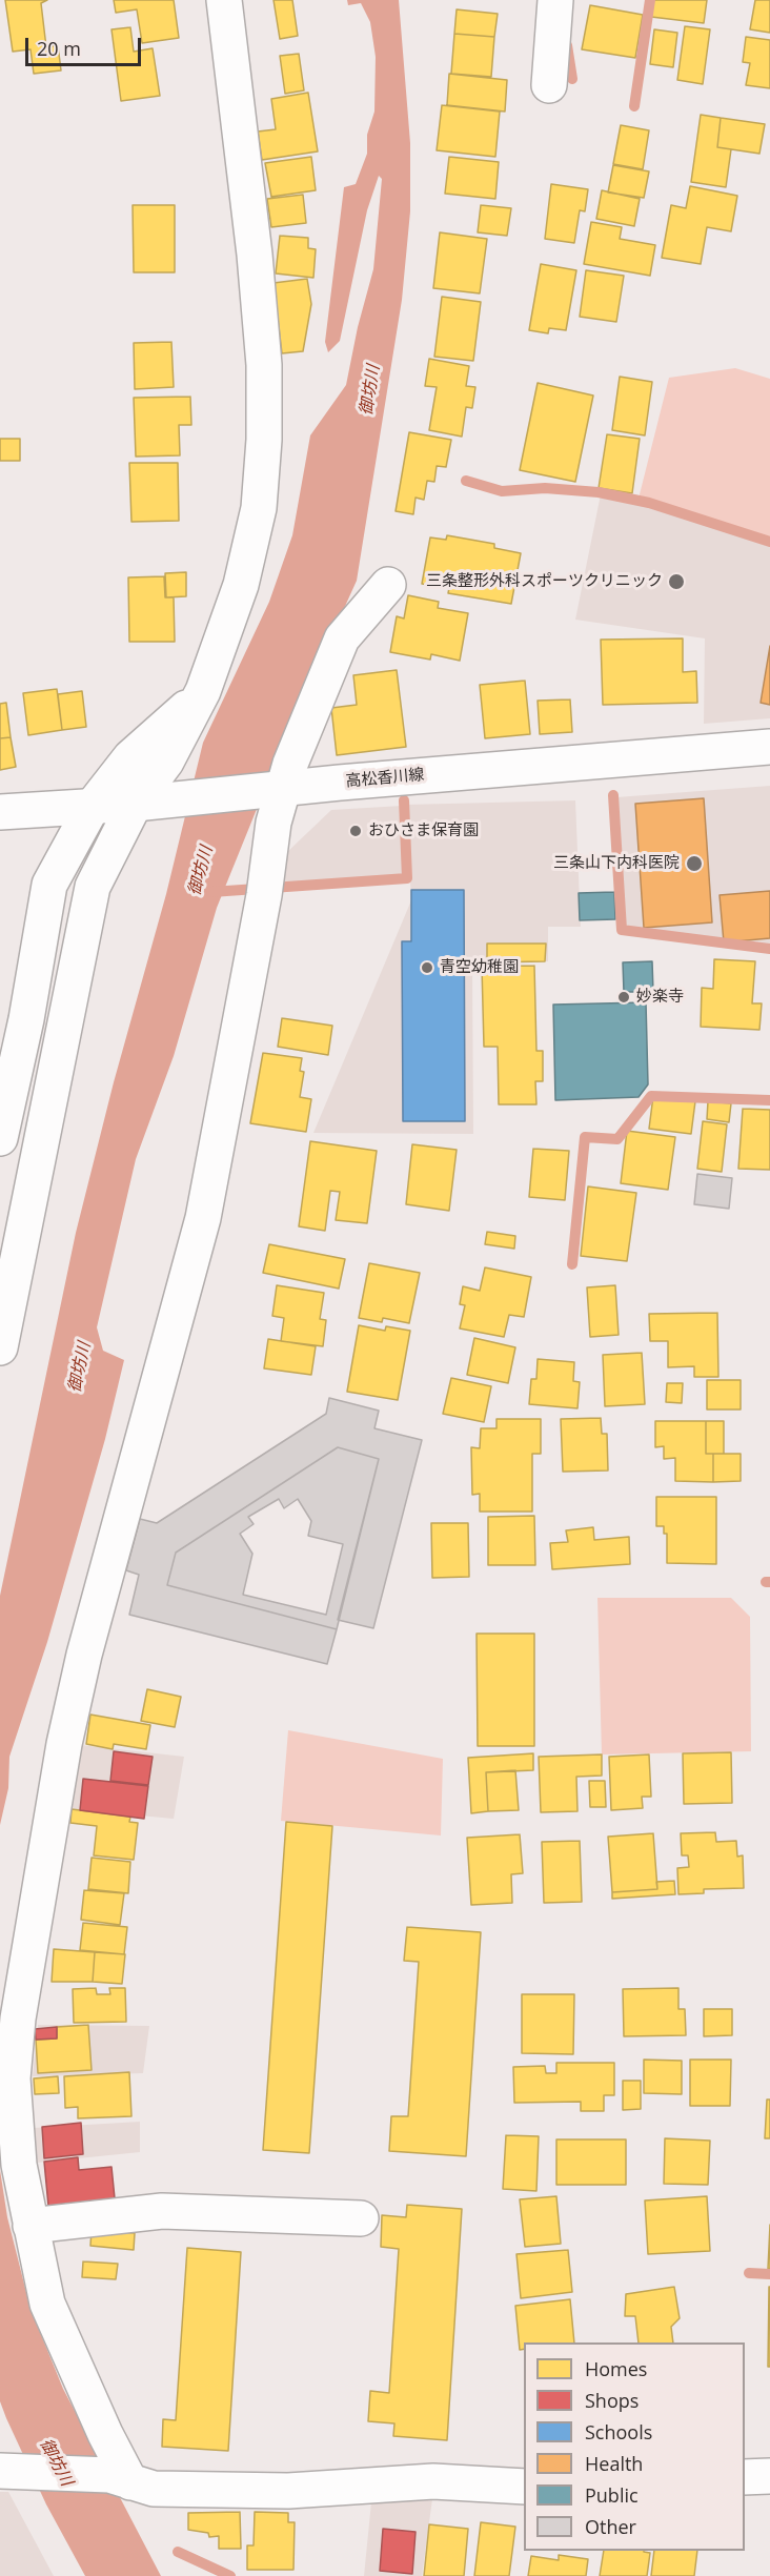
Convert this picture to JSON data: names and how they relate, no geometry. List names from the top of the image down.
{
  "streets": {
    "street": ["高松香川線"]
  },
  "water": ["御坊川"],
  "places": [
    "三条整形外科スポーツクリニック",
    "おひさま保育園",
    "三条山下内科医院",
    "青空幼稚園",
    "妙楽寺"
  ],
  "legend": [
    "Homes",
    "Shops",
    "Schools",
    "Health",
    "Public",
    "Other"
  ],
  "scale_bar": "20 m"
}
